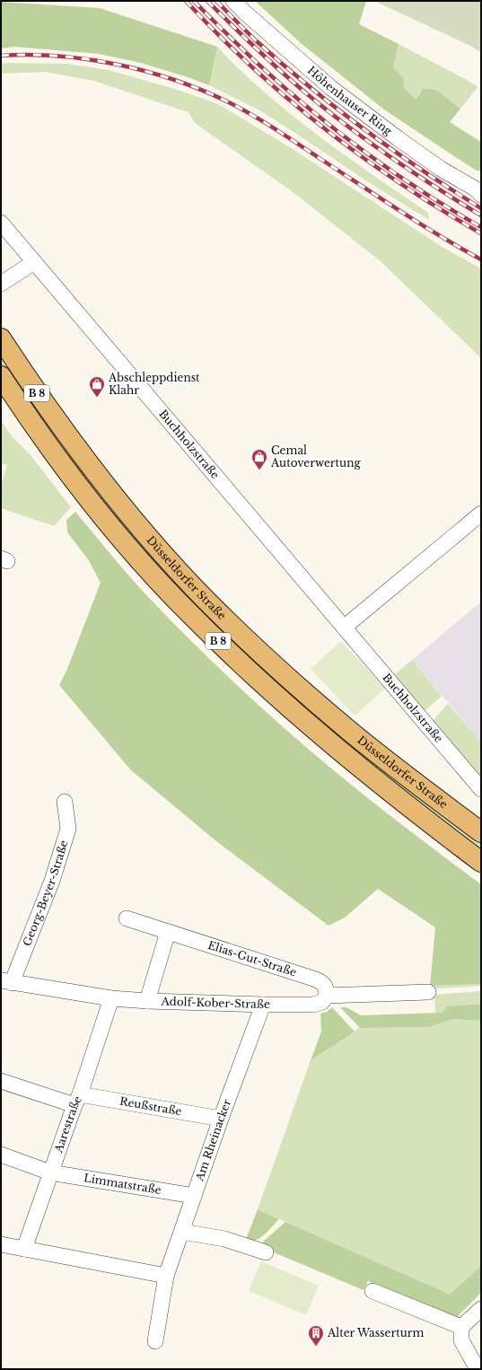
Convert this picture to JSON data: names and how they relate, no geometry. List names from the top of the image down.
{
  "streets": {
    "main road": ["B 8", "Düsseldorfer Straße"],
    "street": [
      "Höhenhauser Ring",
      "Buchholzstraße",
      "Georg-Beyer-Straße",
      "Elias-Gut-Straße",
      "Adolf-Kober-Straße",
      "Reußstraße",
      "Aarestraße",
      "Am Rheinacker",
      "Limmatstraße"
    ]
  },
  "crossings": [
    ["Georg-Beyer-Straße", "Adolf-Kober-Straße"],
    ["Elias-Gut-Straße", "Adolf-Kober-Straße"],
    ["Adolf-Kober-Straße", "Aarestraße"],
    ["Adolf-Kober-Straße", "Am Rheinacker"],
    ["Reußstraße", "Aarestraße"],
    ["Reußstraße", "Am Rheinacker"],
    ["Aarestraße", "Limmatstraße"],
    ["Am Rheinacker", "Limmatstraße"]
  ],
  "places": {
    "shop": ["Abschleppdienst Klahr", "Cemal Autoverwertung"],
    "building": ["Alter Wasserturm"]
  }
}
